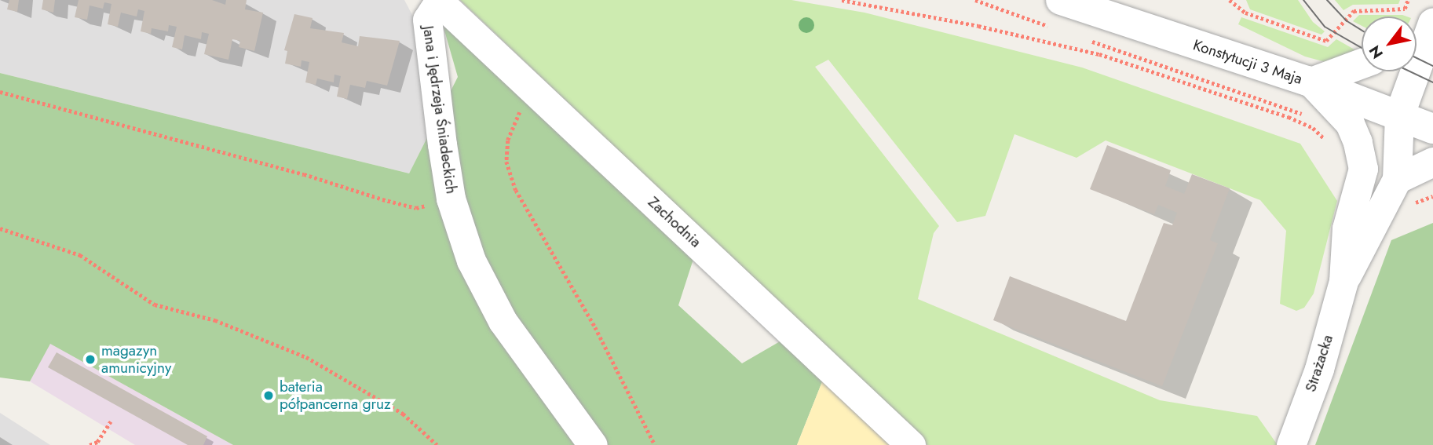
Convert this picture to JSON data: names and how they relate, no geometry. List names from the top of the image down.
{
  "streets": {
    "street": [
      "Konstytucji 3 Maja",
      "Jana i Jędrzeja Śniadeckich",
      "Zachodnia",
      "Strażacka"
    ]
  },
  "crossings": [
    ["Konstytucji 3 Maja", "Strażacka"],
    ["Jana i Jędrzeja Śniadeckich", "Zachodnia"]
  ],
  "places": ["magazyn amunicyjny", "bateria półpancerna gruz"],
  "north": "bottom left"
}
